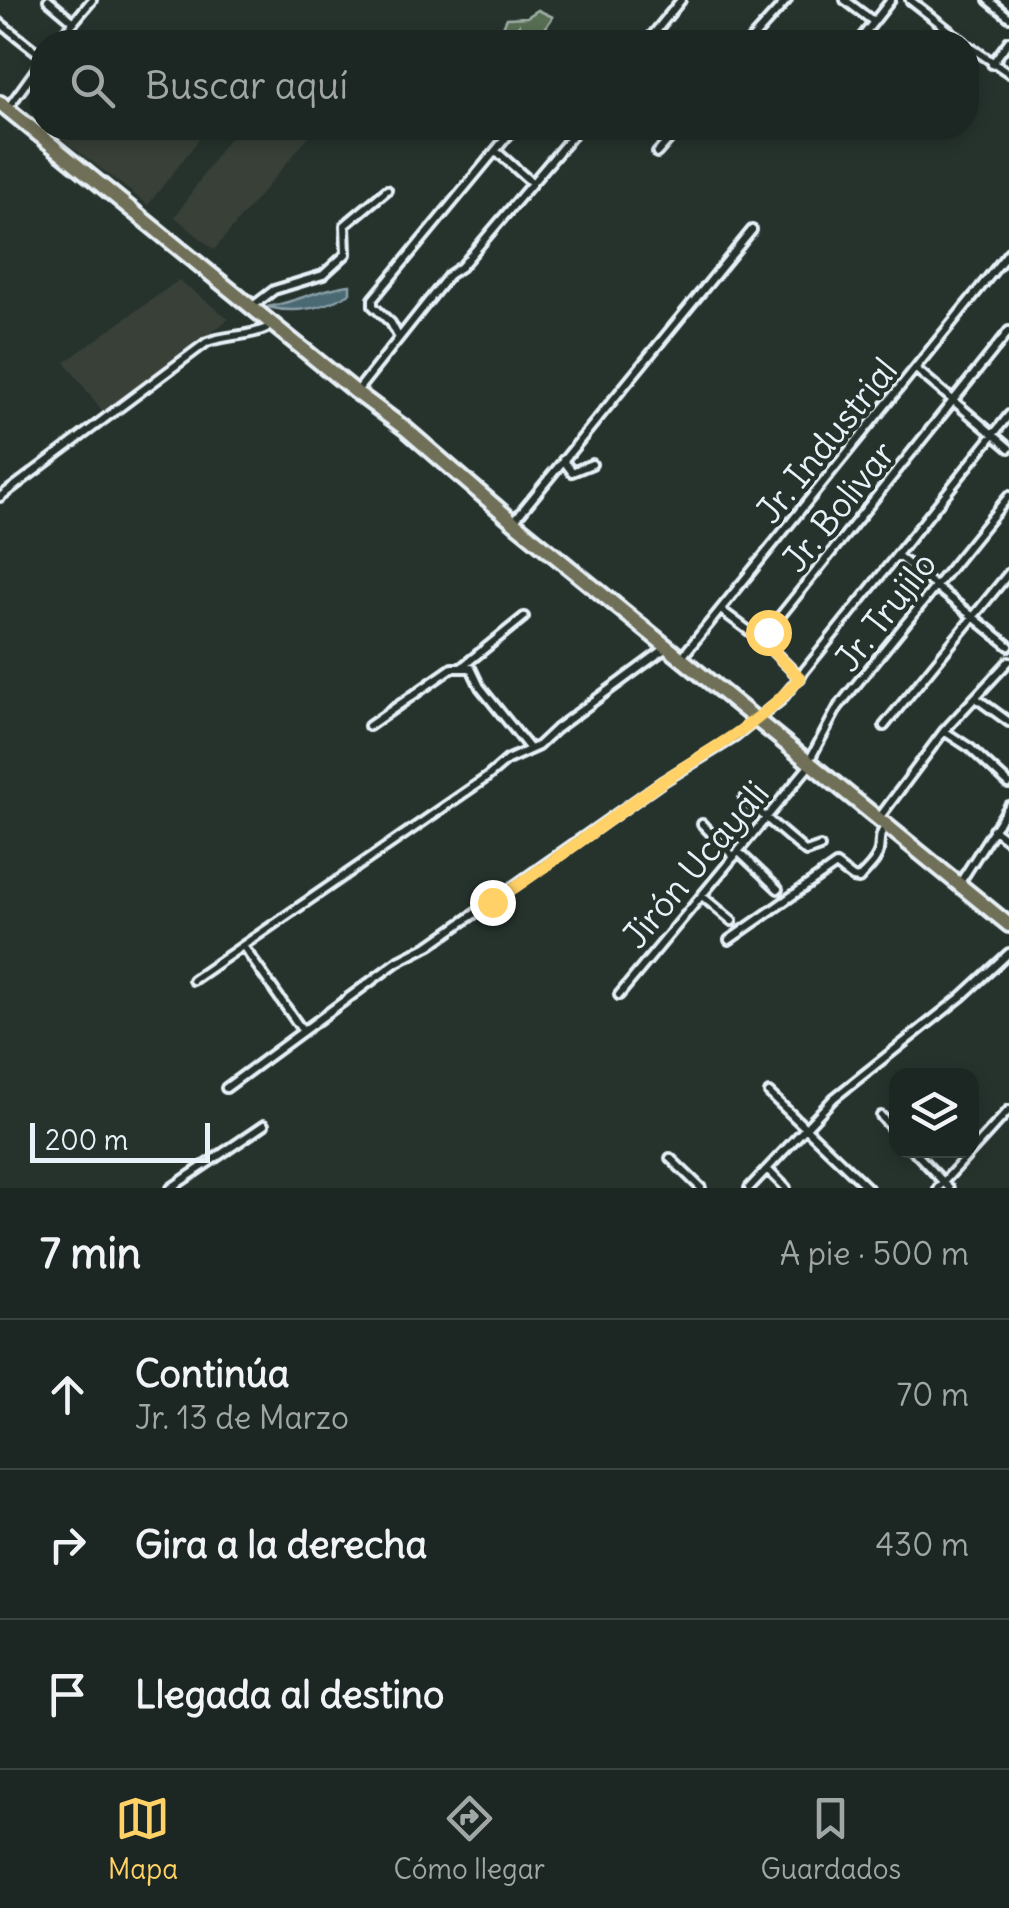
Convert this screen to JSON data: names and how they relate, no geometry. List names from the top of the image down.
{
  "streets": {
    "street": [
      "Jr. Industrial",
      "Jr. Bolivar",
      "Jr. Trujilo",
      "Jirón Ucayali"
    ]
  },
  "crossings": [
    ["Jr. Trujilo", "Jirón Ucayali"]
  ],
  "scale_bar": "200 m",
  "page": {
    "search": "Buscar aquí",
    "scale": "200 m",
    "heading": ["7 min", "A pie · 500 m"],
    "list": [
      ["Continúa", "Jr. 13 de Marzo", "70 m"],
      ["Gira a la derecha", "430 m"],
      "Llegada al destino"
    ],
    "nav": ["Mapa", "Cómo llegar", "Guardados"]
  }
}
